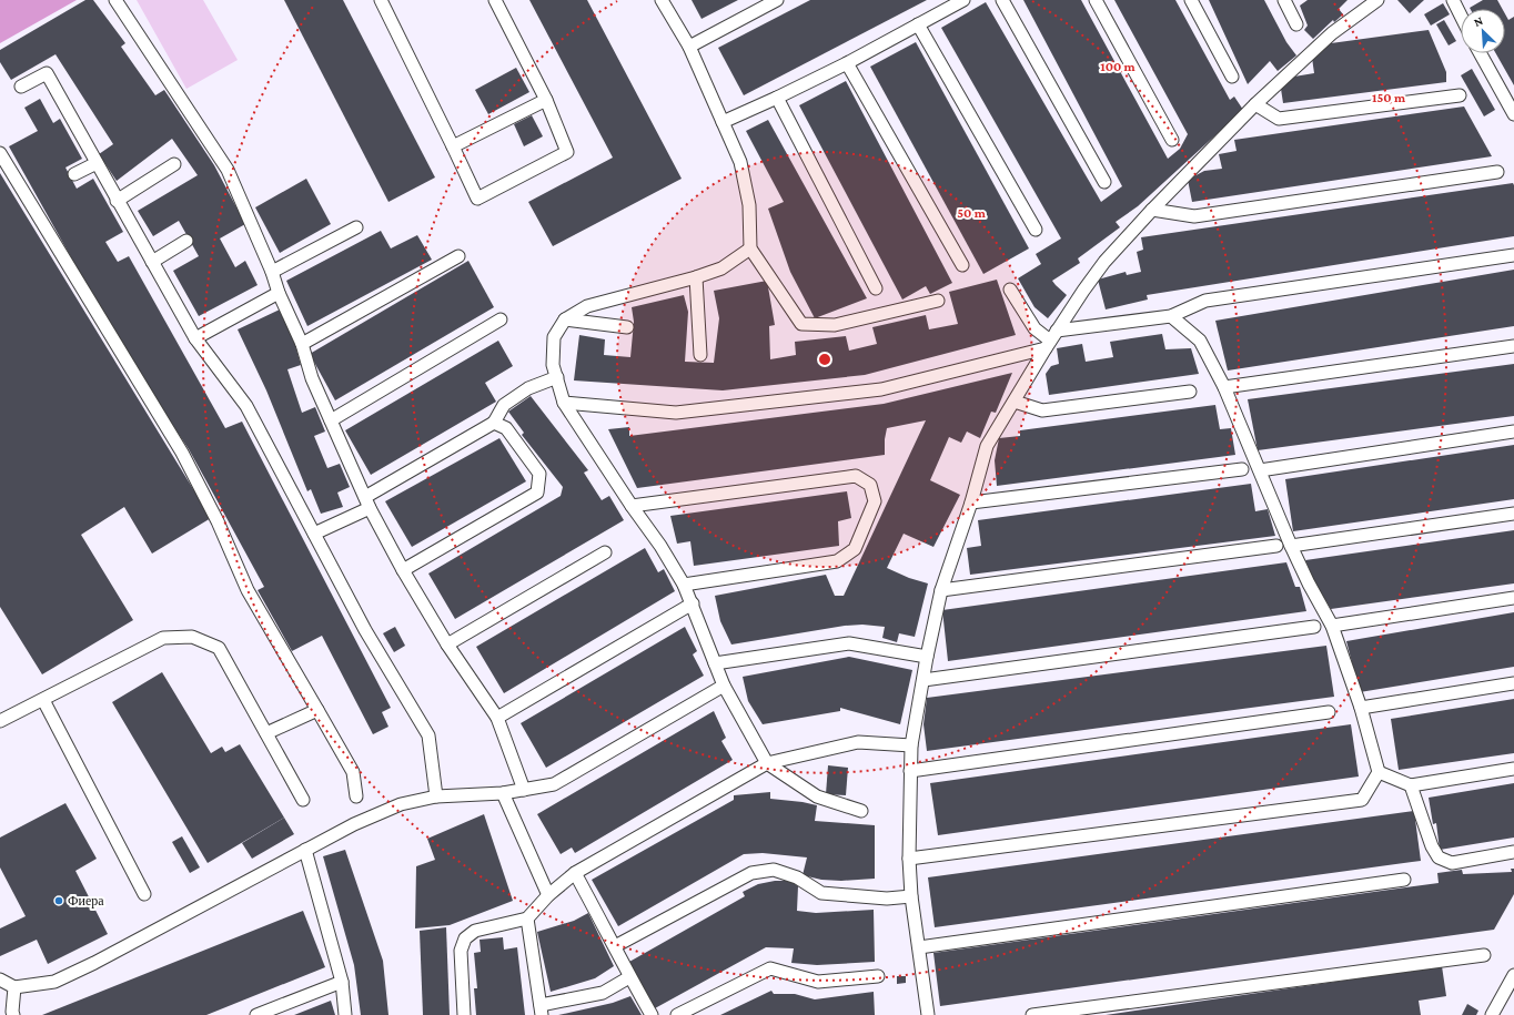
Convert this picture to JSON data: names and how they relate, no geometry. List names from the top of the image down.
{
  "places": ["Фиера"],
  "north": "top left",
  "rings": ["100 m", "150 m", "50 m"]
}
